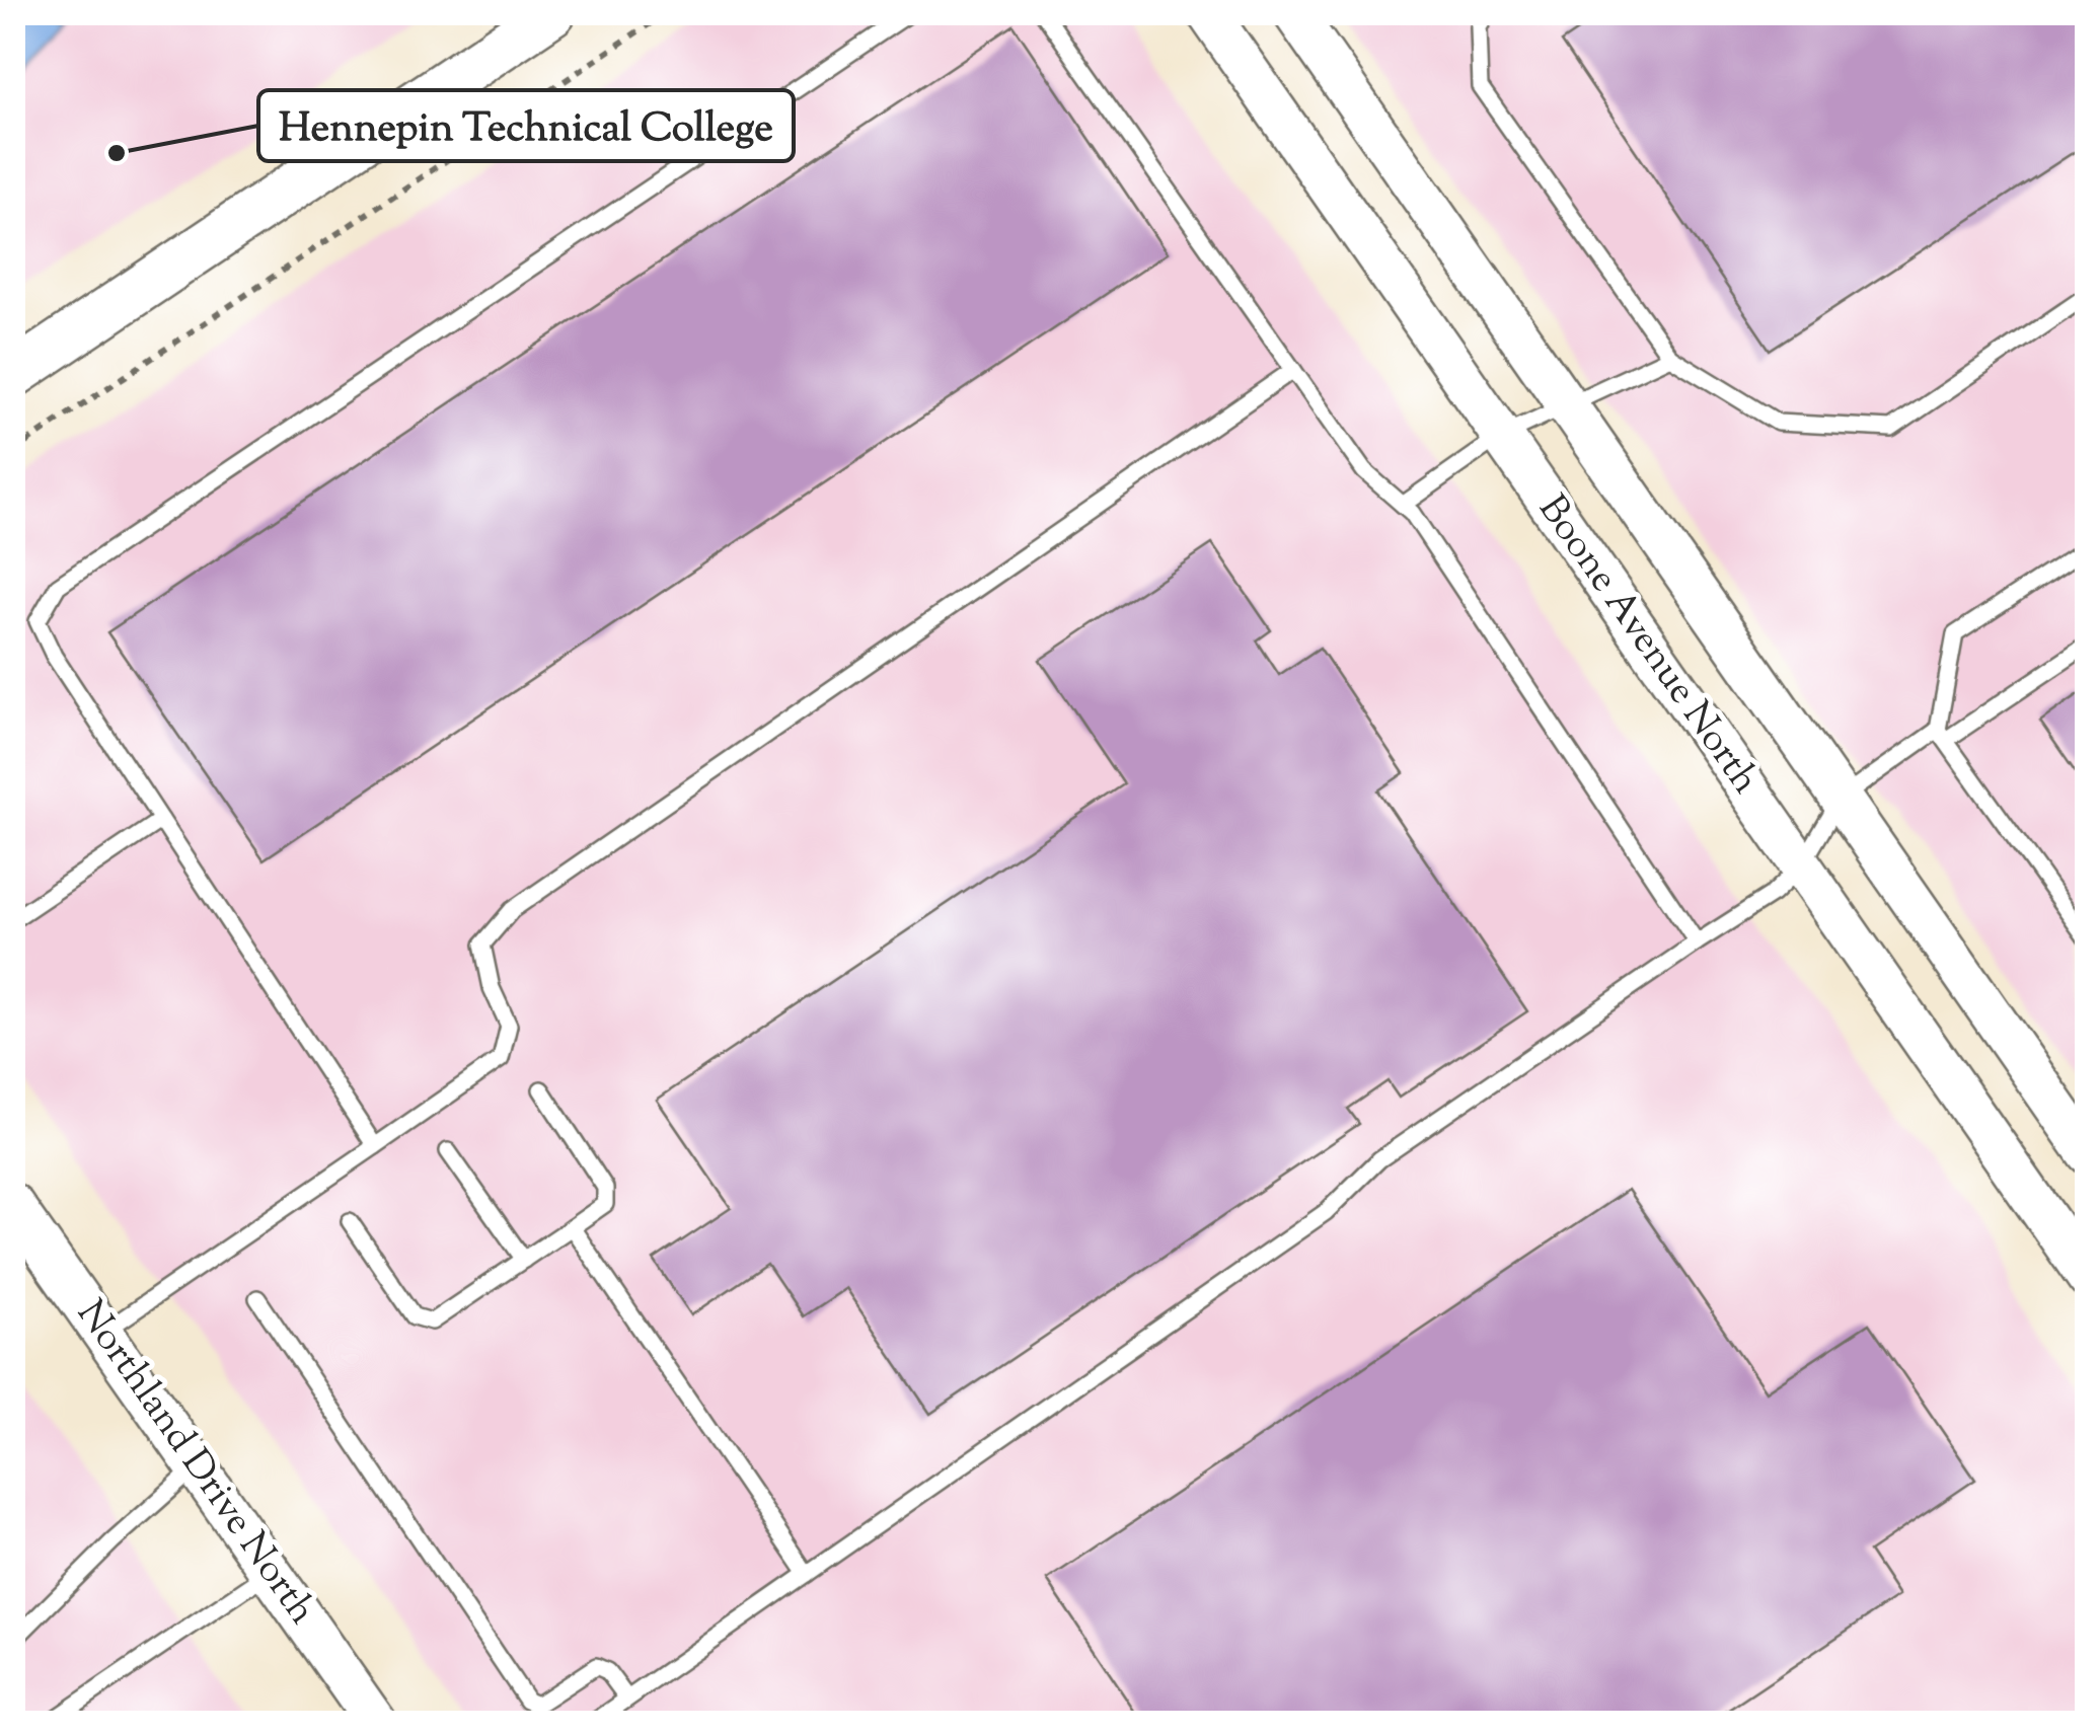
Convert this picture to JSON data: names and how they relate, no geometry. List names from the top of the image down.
{
  "streets": {
    "street": ["Boone Avenue North", "Northland Drive North"]
  },
  "places": ["Hennepin Technical College"]
}
